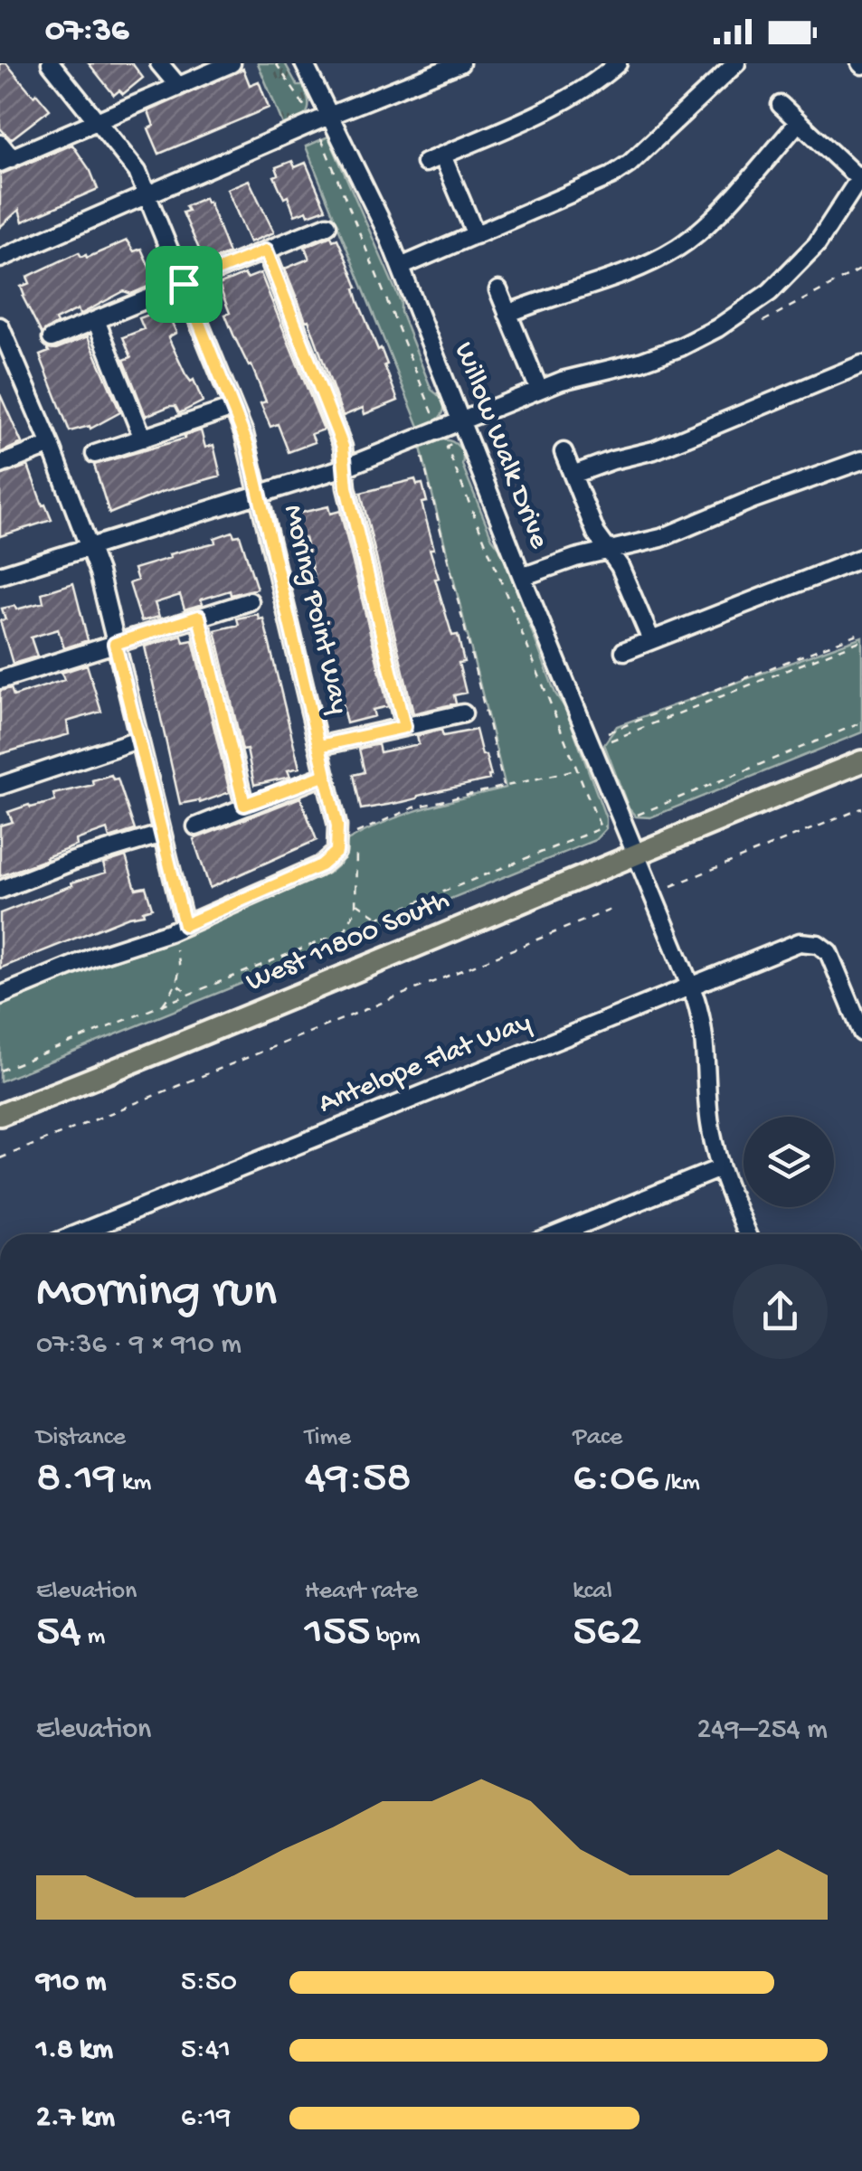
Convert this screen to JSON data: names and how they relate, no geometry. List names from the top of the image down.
{
  "streets": {
    "main road": ["West 11800 South"],
    "street": ["Willow Walk Drive", "Moring Point Way", "Antelope Flat Way"]
  },
  "crossings": [
    ["Willow Walk Drive", "West 11800 South"],
    ["Willow Walk Drive", "Antelope Flat Way"]
  ],
  "page": {
    "status": "07:36",
    "heading": ["Morning run", "07:36 · 9 × 910 m"],
    "stats": [
      ["Distance", "8.19 km"],
      ["Time", "49:58"],
      ["Pace", "6:06 /km"],
      ["Elevation", "54 m"],
      ["Heart rate", "155 bpm"],
      ["kcal", "562"]
    ],
    "chart": ["Elevation", "249–254 m"],
    "list": [
      {
        "name": "910 m",
        "note": "5:50"
      },
      {
        "name": "1.8 km",
        "note": "5:41"
      },
      {
        "name": "2.7 km",
        "note": "6:19"
      }
    ]
  }
}
